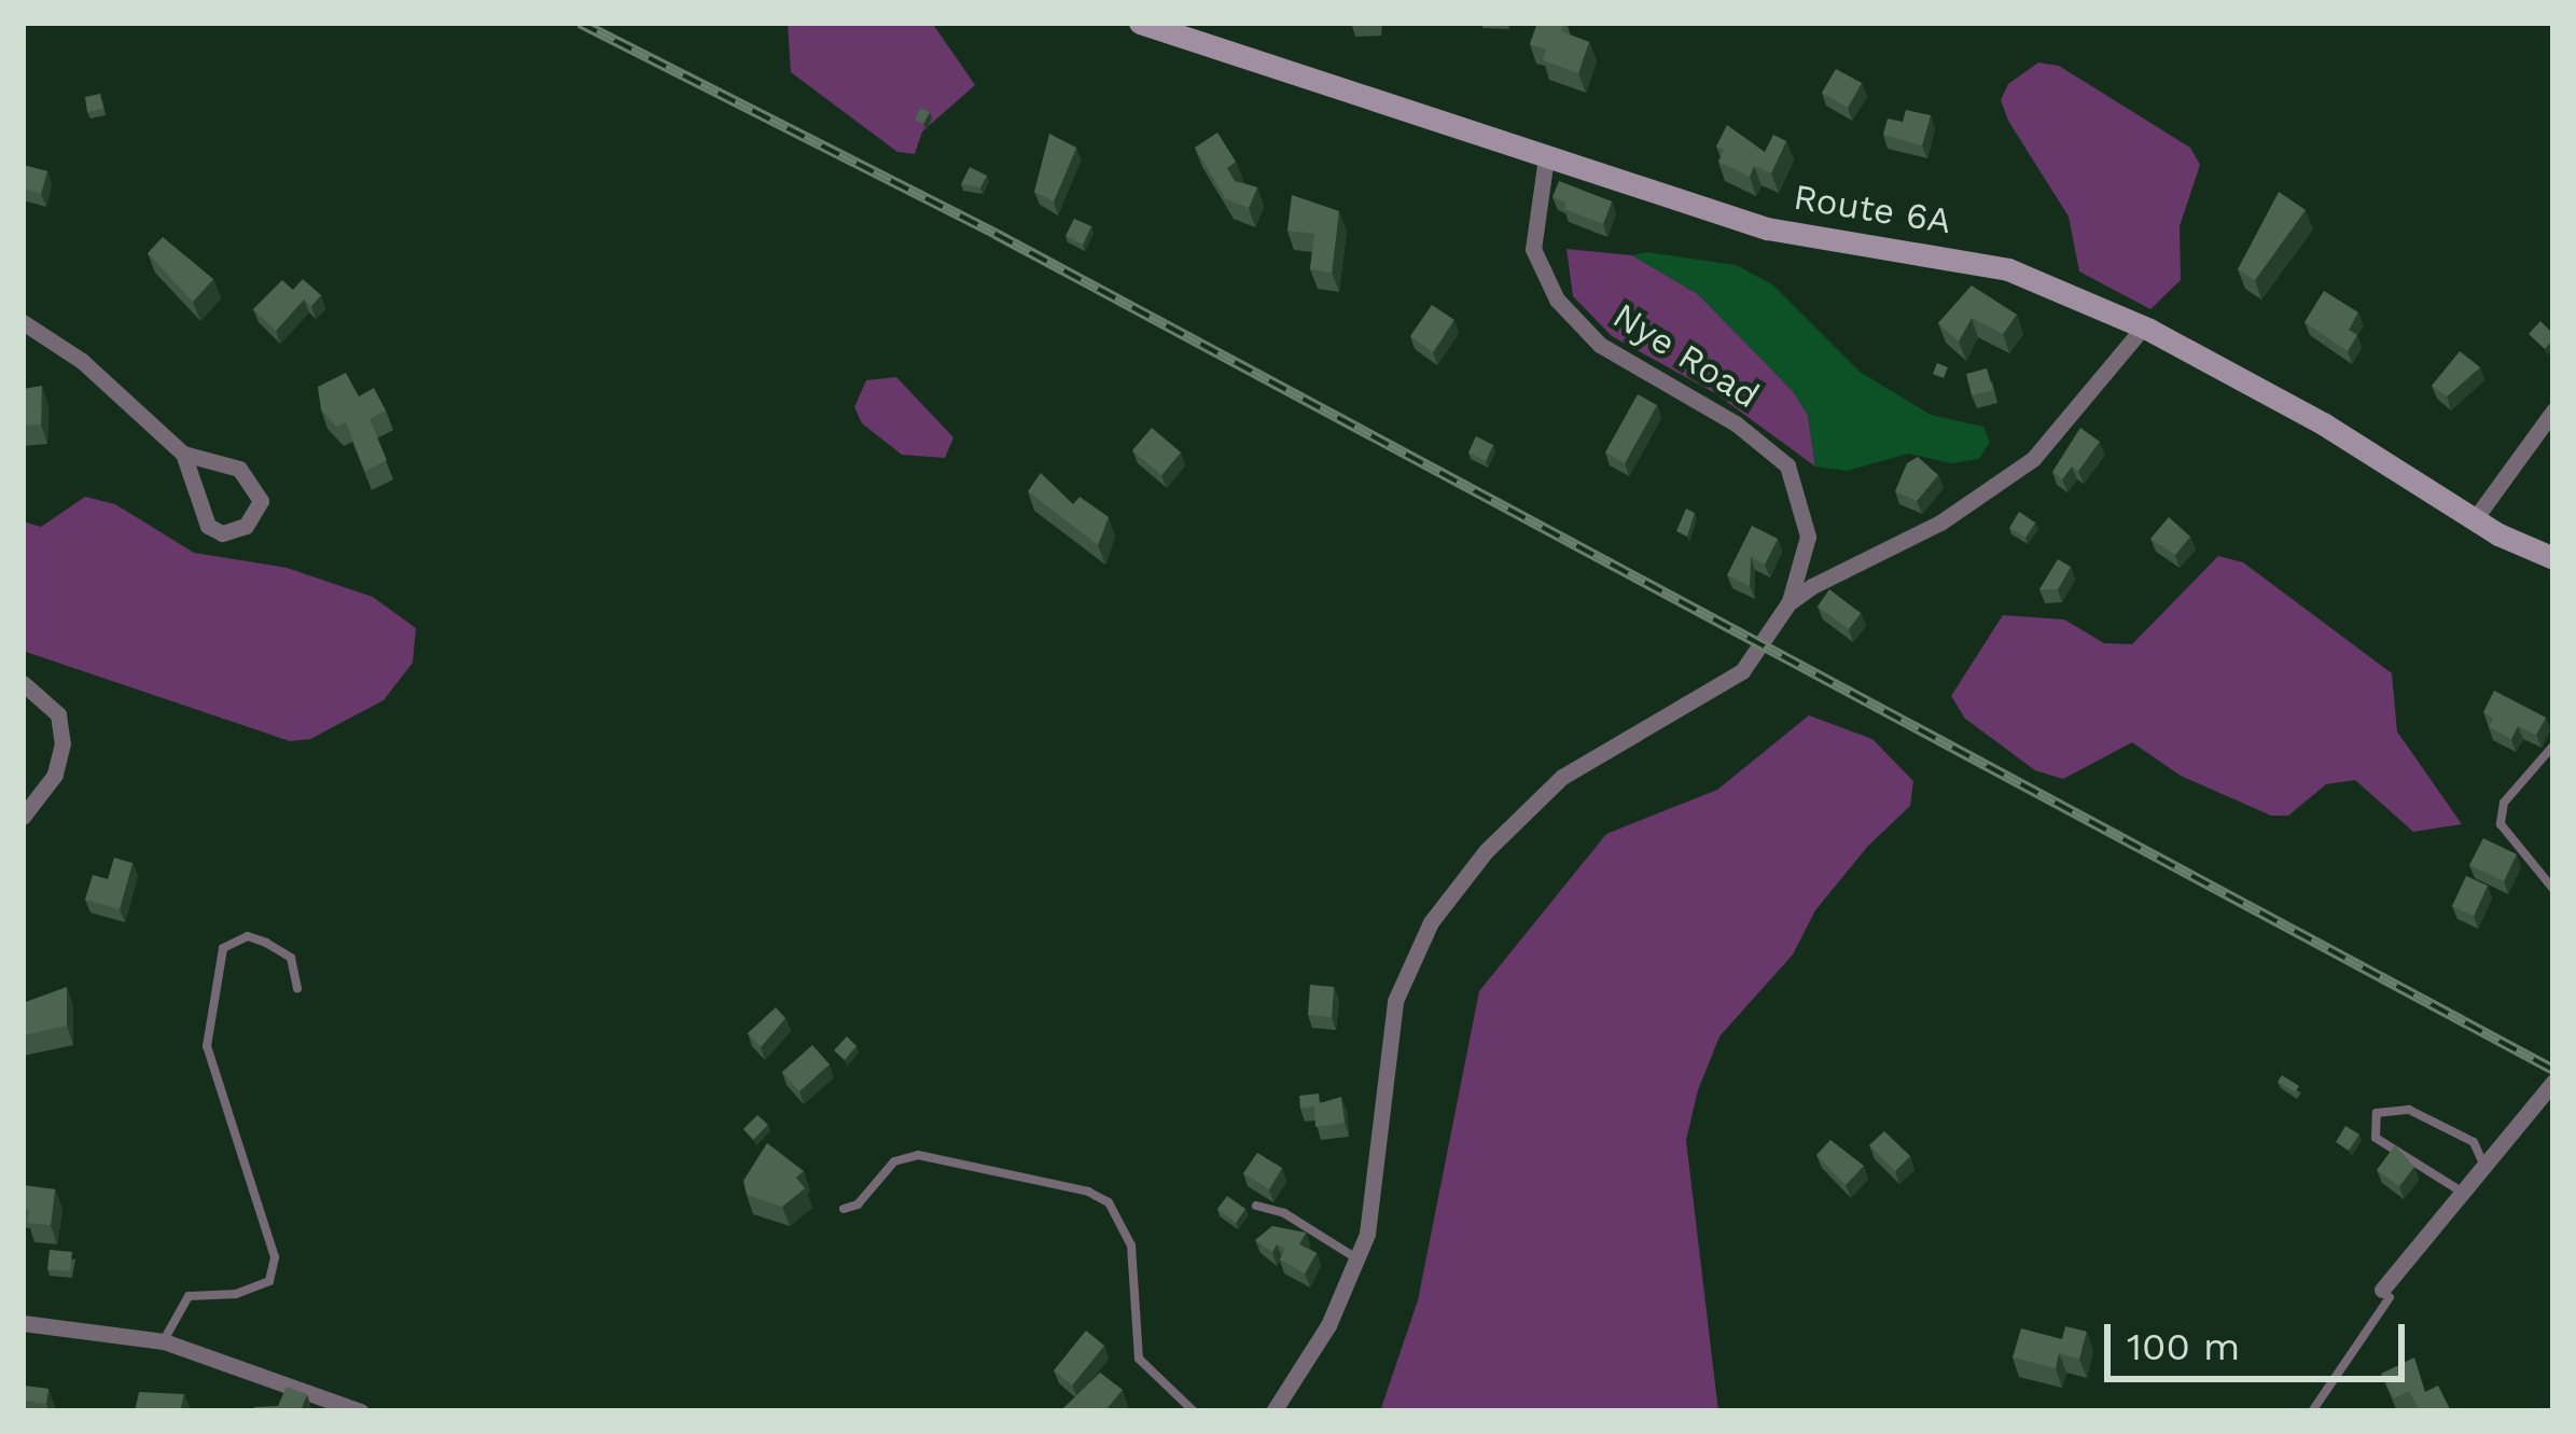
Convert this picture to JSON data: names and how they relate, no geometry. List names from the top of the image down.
{
  "streets": {
    "main road": ["Route 6A"],
    "street": ["Nye Road"]
  },
  "crossings": [
    ["Route 6A", "Nye Road"]
  ],
  "scale_bar": "100 m"
}
